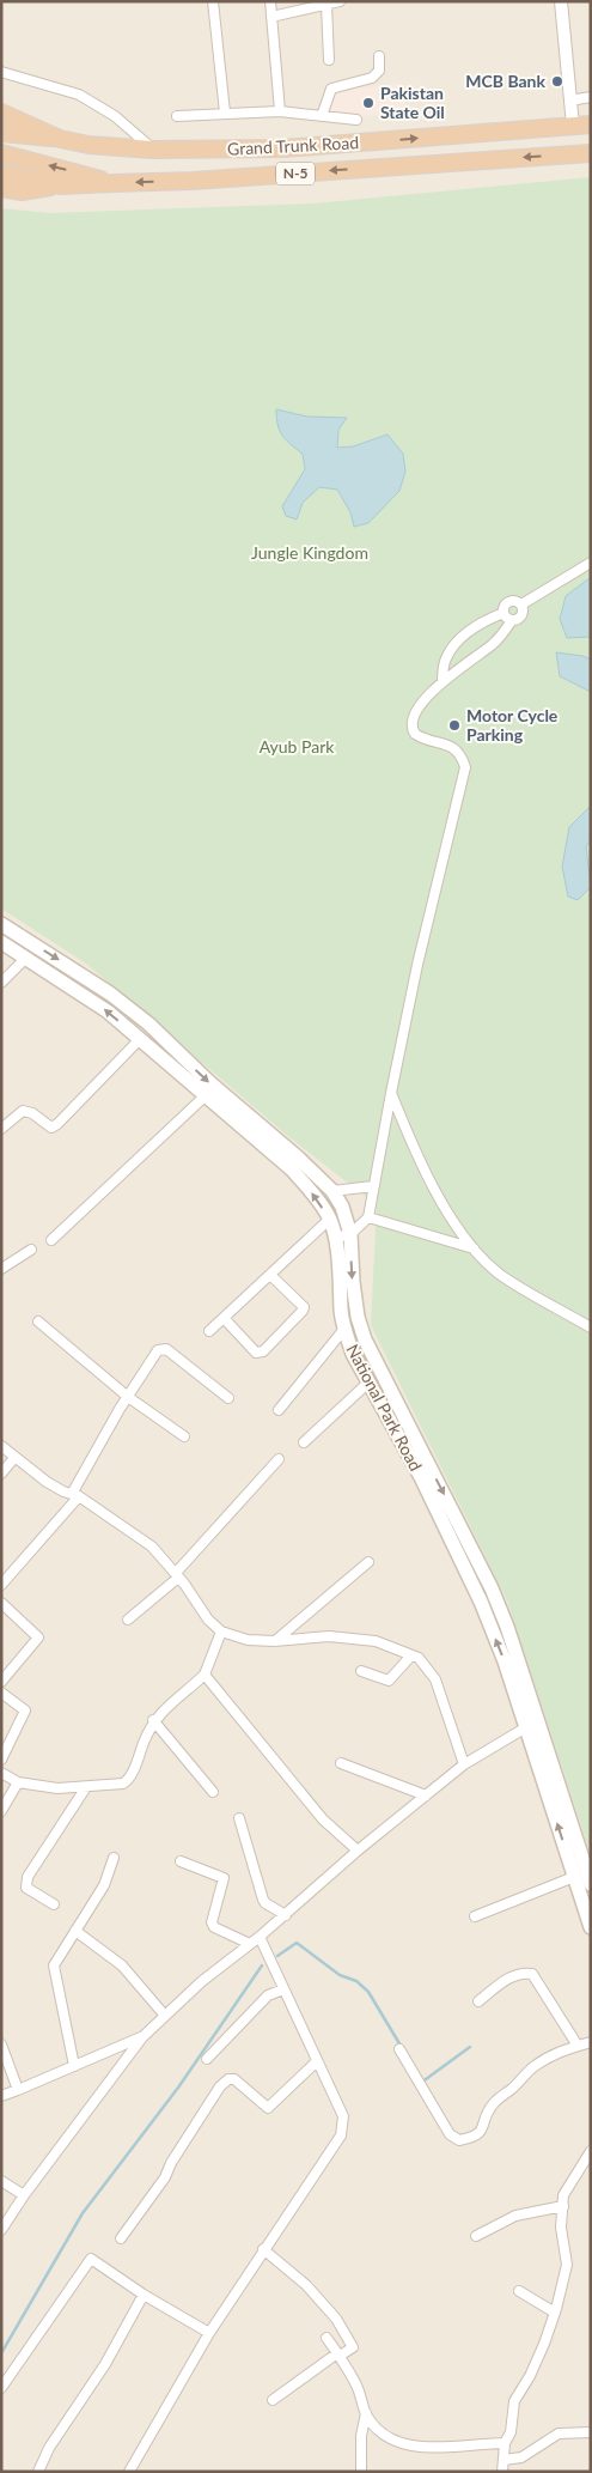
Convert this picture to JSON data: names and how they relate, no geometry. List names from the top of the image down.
{
  "streets": {
    "highway": ["Grand Trunk Road", "N-5"],
    "main road": ["National Park Road"]
  },
  "parks": ["Jungle Kingdom", "Ayub Park"],
  "places": ["MCB Bank", "Pakistan State Oil", "Motor Cycle Parking"]
}
